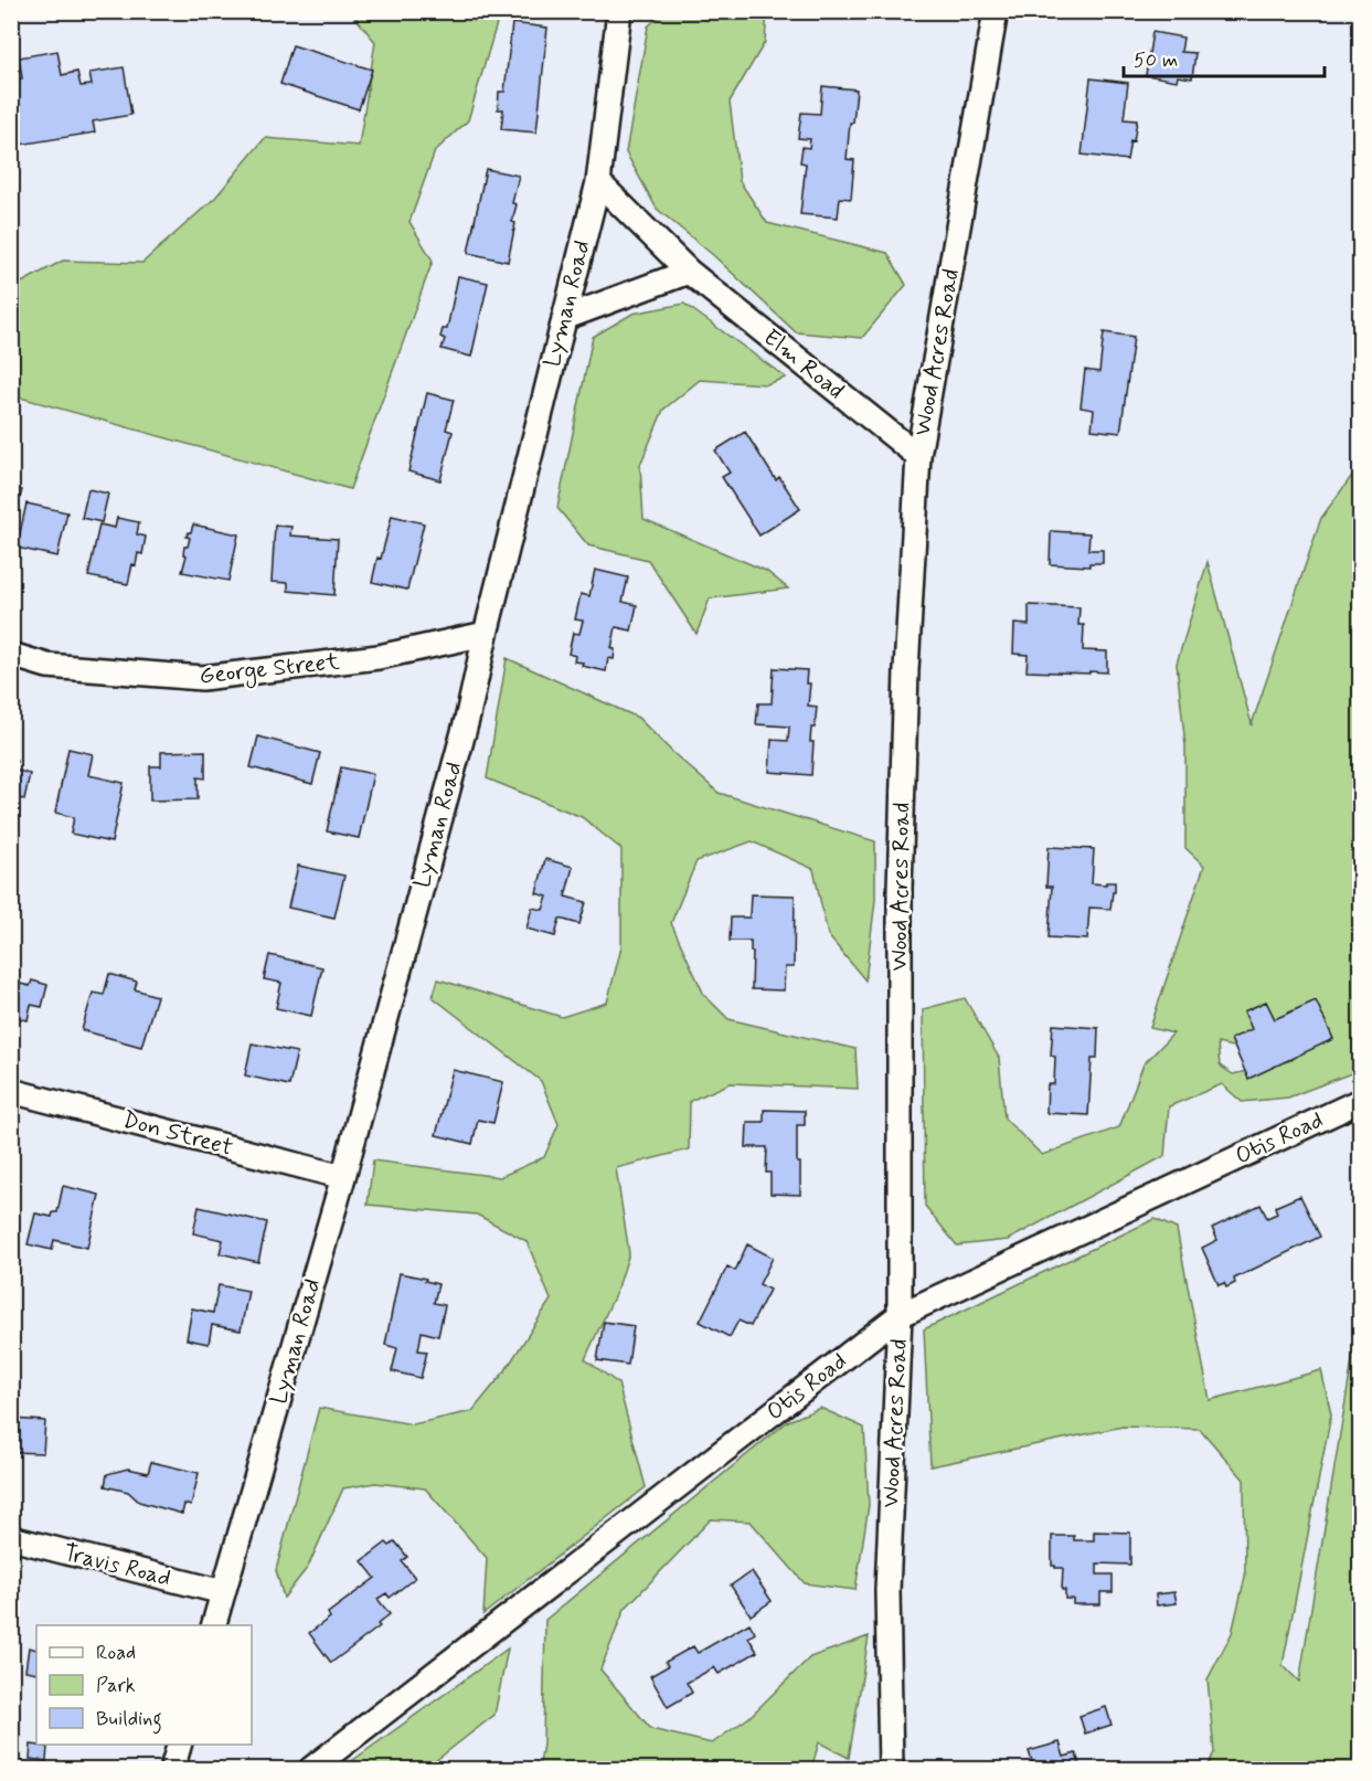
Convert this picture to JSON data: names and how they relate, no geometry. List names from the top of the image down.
{
  "streets": {
    "street": [
      "Lyman Road",
      "Wood Acres Road",
      "Elm Road",
      "George Street",
      "Don Street",
      "Otis Road",
      "Travis Road"
    ]
  },
  "crossings": [
    ["Lyman Road", "Elm Road"],
    ["Lyman Road", "George Street"],
    ["Lyman Road", "Don Street"],
    ["Lyman Road", "Travis Road"],
    ["Wood Acres Road", "Elm Road"],
    ["Wood Acres Road", "Otis Road"]
  ],
  "legend": ["Road", "Park", "Building"],
  "scale_bar": "50 m"
}
